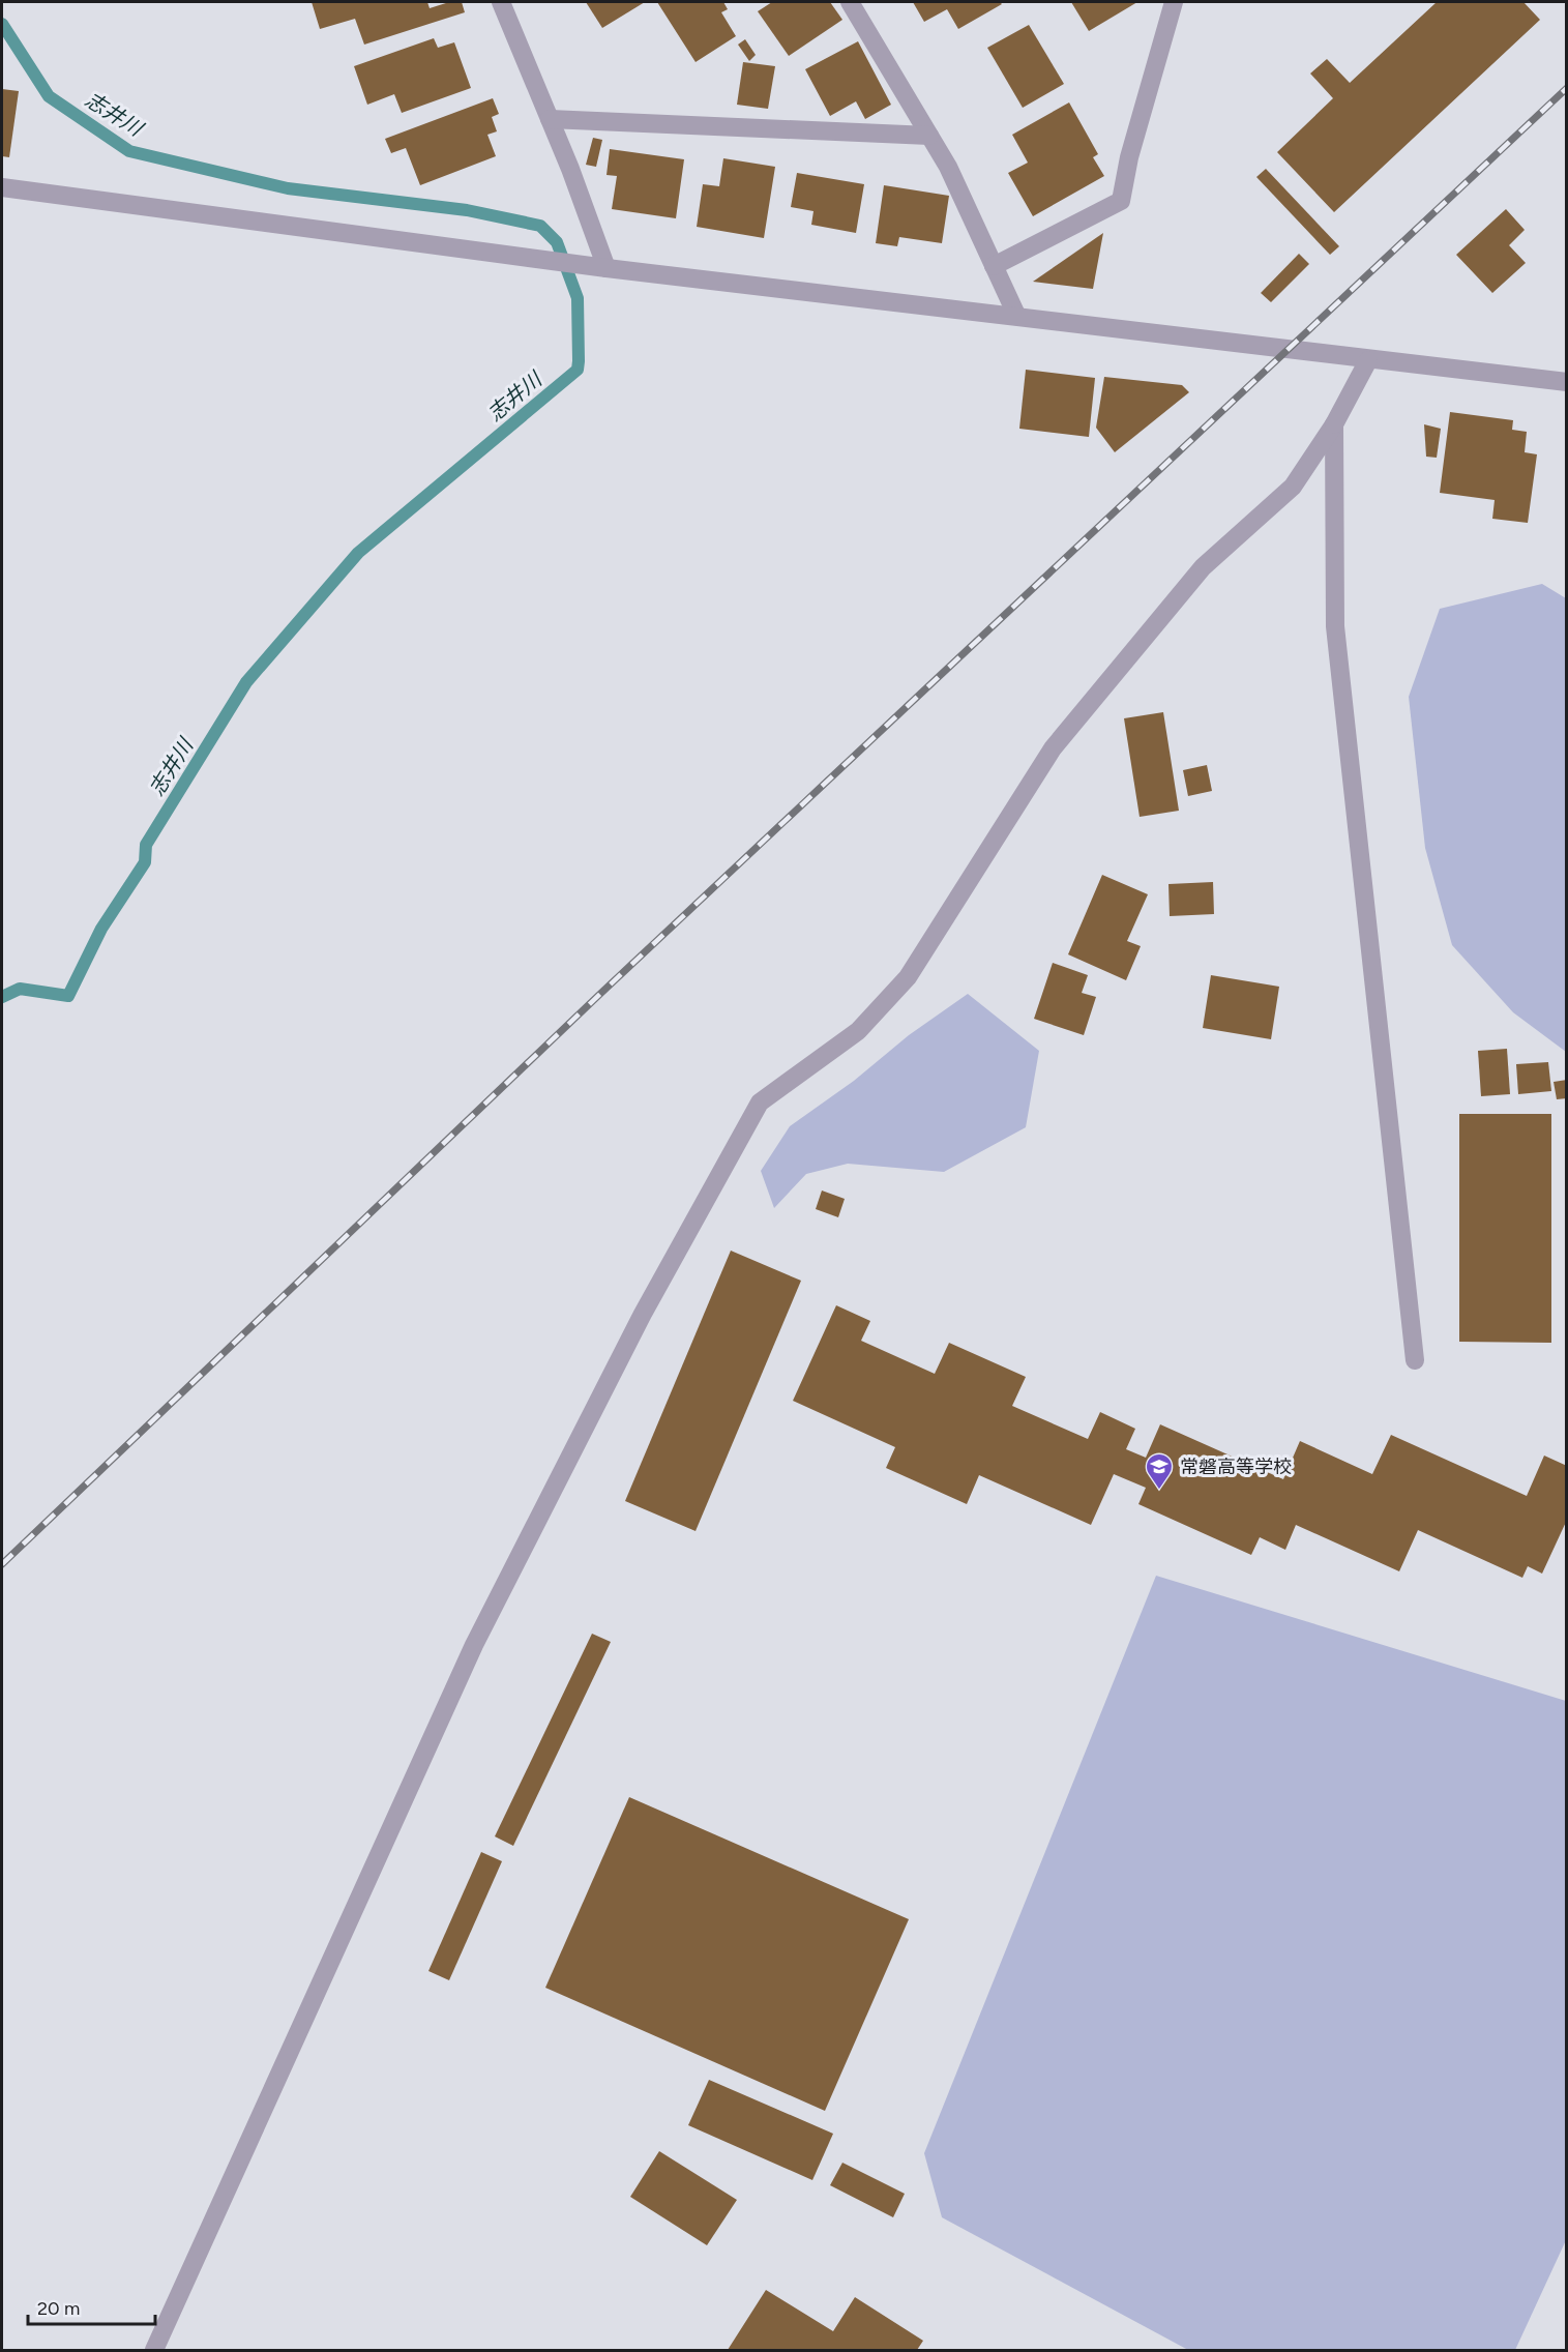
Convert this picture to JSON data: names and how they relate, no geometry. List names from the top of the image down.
{
  "water": ["志井川"],
  "places": {
    "school or university": ["常磐高等学校"]
  },
  "scale_bar": "20 m"
}
